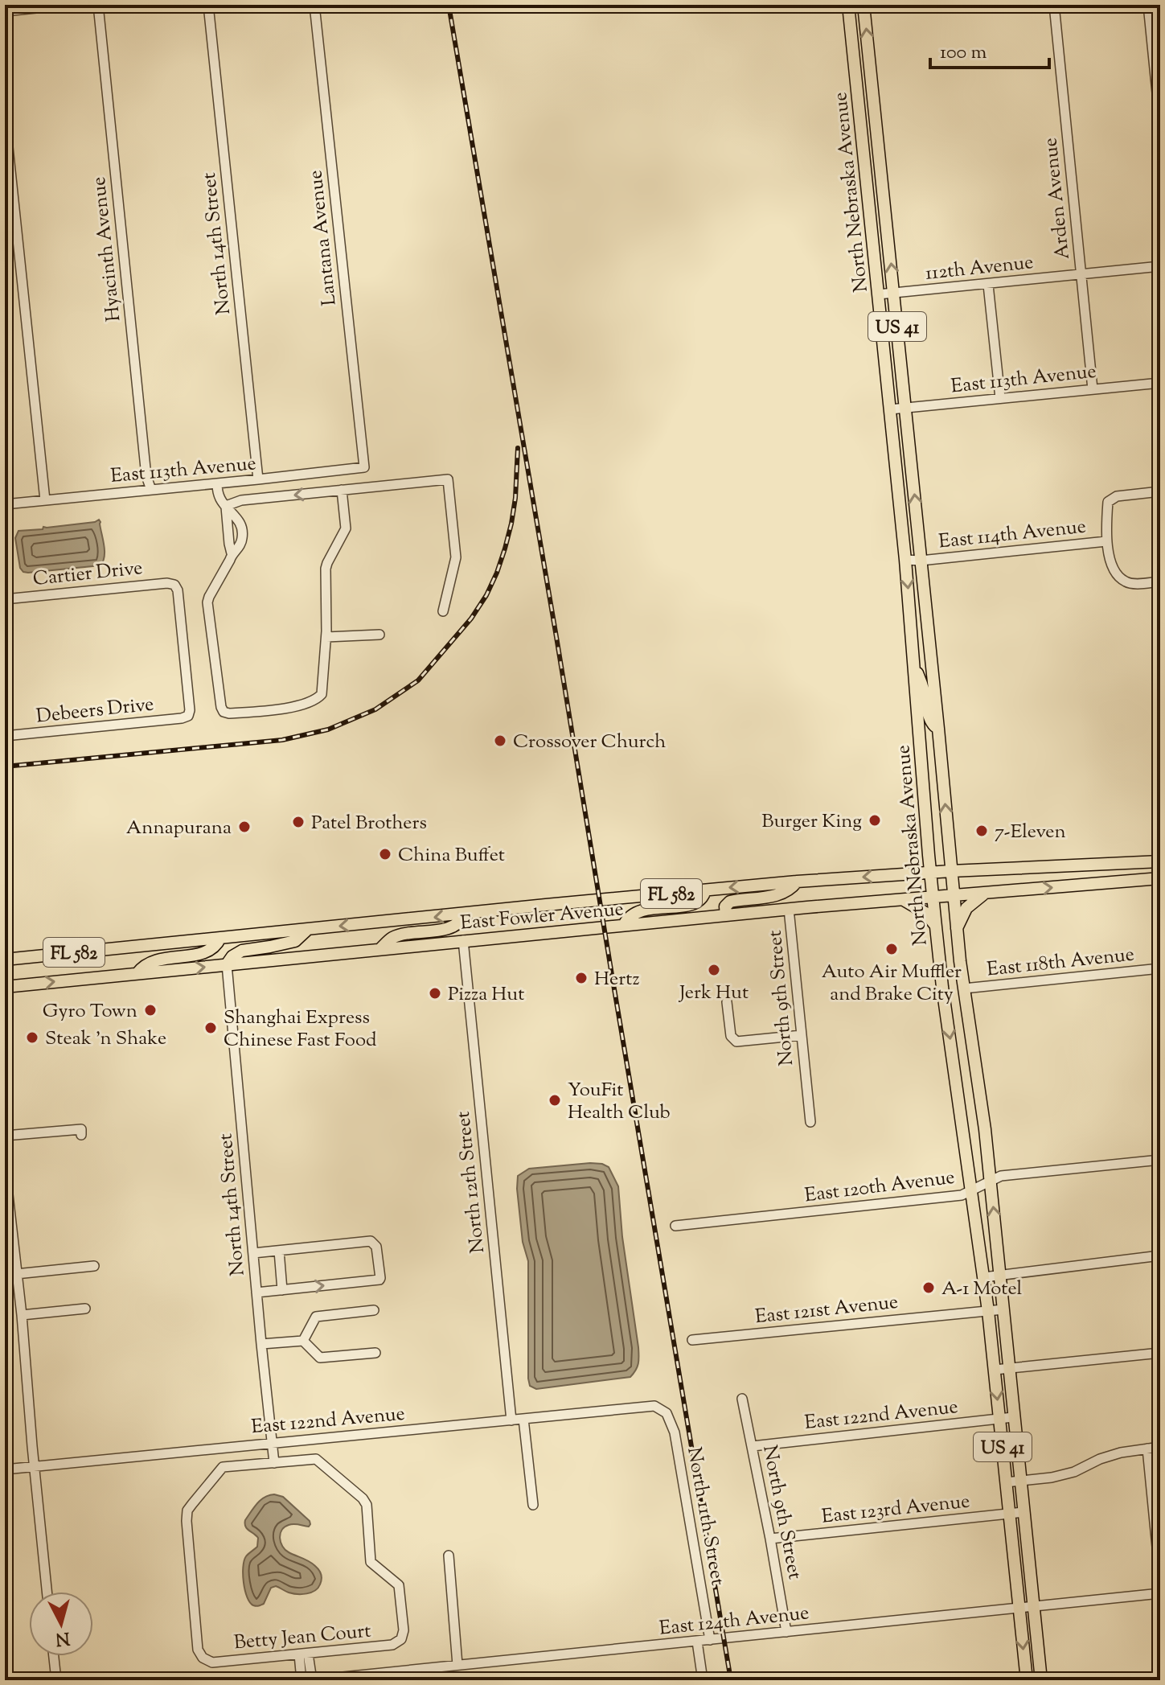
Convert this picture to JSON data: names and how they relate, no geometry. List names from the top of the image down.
{
  "streets": {
    "main road": [
      "North Nebraska Avenue",
      "US 41",
      "FL 582",
      "East Fowler Avenue"
    ],
    "street": [
      "Arden Avenue",
      "Lantana Avenue",
      "North 14th Street",
      "Hyacinth Avenue",
      "112th Avenue",
      "East 113th Avenue",
      "East 114th Avenue",
      "Cartier Drive",
      "Debeers Drive",
      "East 118th Avenue",
      "North 9th Street",
      "North 12th Street",
      "East 120th Avenue",
      "East 121st Avenue",
      "East 122nd Avenue",
      "East 123rd Avenue",
      "North 11th Street",
      "East 124th Avenue",
      "Betty Jean Court"
    ]
  },
  "crossings": [
    ["North Nebraska Avenue", "112th Avenue"],
    ["North Nebraska Avenue", "East 113th Avenue"],
    ["North Nebraska Avenue", "East 114th Avenue"],
    ["North Nebraska Avenue", "East Fowler Avenue"],
    ["North Nebraska Avenue", "East 118th Avenue"],
    ["North Nebraska Avenue", "East 120th Avenue"],
    ["North Nebraska Avenue", "East 121st Avenue"],
    ["North Nebraska Avenue", "East 122nd Avenue"],
    ["North Nebraska Avenue", "East 123rd Avenue"],
    ["North Nebraska Avenue", "East 124th Avenue"],
    ["Arden Avenue", "112th Avenue"],
    ["Arden Avenue", "East 113th Avenue"],
    ["Lantana Avenue", "East 113th Avenue"],
    ["North 14th Street", "East 113th Avenue"],
    ["North 14th Street", "East Fowler Avenue"],
    ["North 14th Street", "East 122nd Avenue"],
    ["Hyacinth Avenue", "East 113th Avenue"],
    ["Cartier Drive", "Debeers Drive"],
    ["East Fowler Avenue", "North 9th Street"],
    ["East Fowler Avenue", "North 12th Street"],
    ["North 9th Street", "East 122nd Avenue"],
    ["North 9th Street", "East 123rd Avenue"],
    ["North 9th Street", "East 124th Avenue"],
    ["North 12th Street", "East 122nd Avenue"],
    ["East 122nd Avenue", "North 11th Street"],
    ["North 11th Street", "East 124th Avenue"]
  ],
  "places": [
    "Crossover Church",
    "Burger King",
    "Patel Brothers",
    "Annapurana",
    "7-Eleven",
    "China Buffet",
    "Auto Air Muffler and Brake City",
    "Jerk Hut",
    "Hertz",
    "Pizza Hut",
    "Gyro Town",
    "Shanghai Express Chinese Fast Food",
    "Steak 'n Shake",
    "YouFit Health Club",
    "A-1 Motel"
  ],
  "scale_bar": "100 m",
  "north": "bottom"
}
